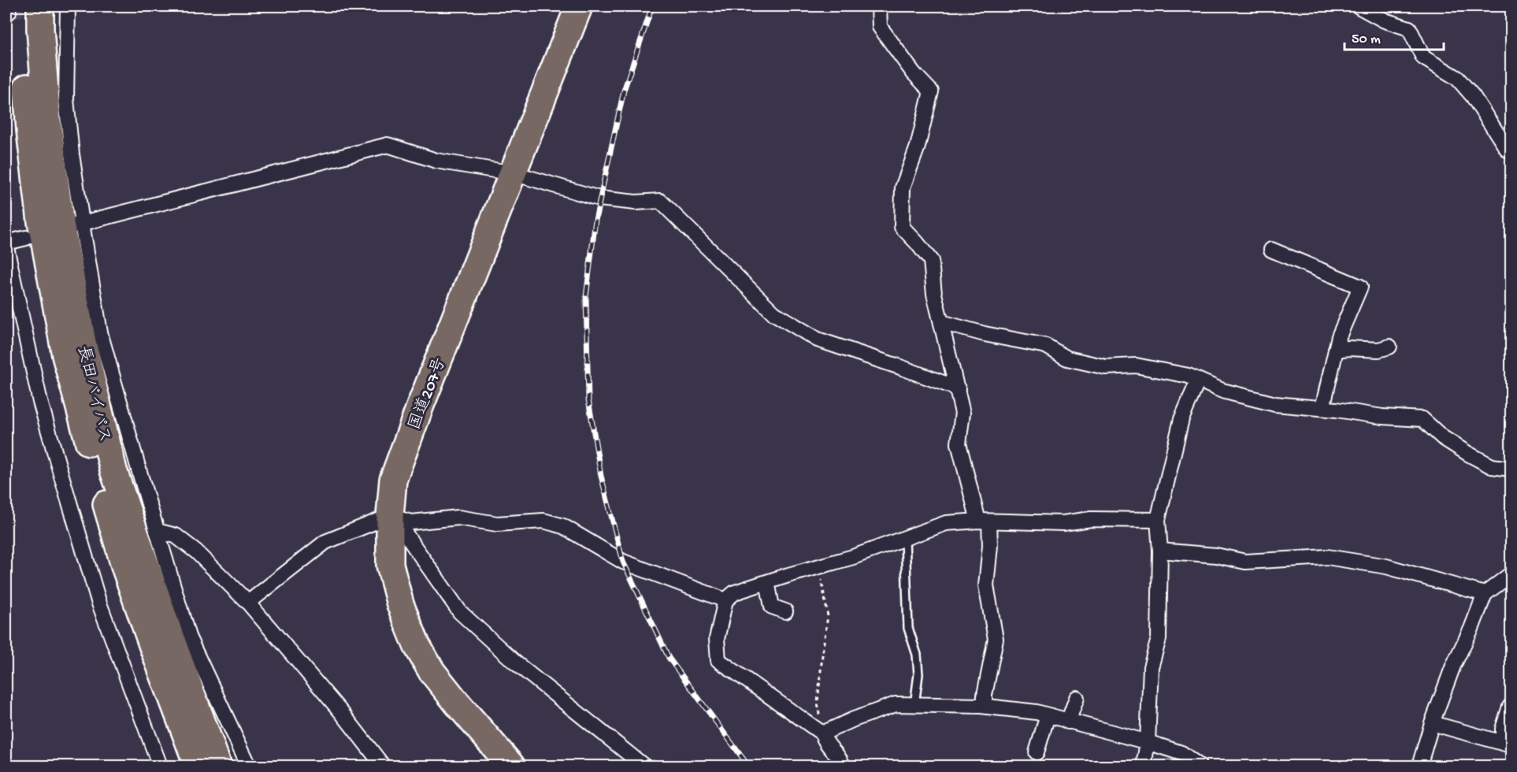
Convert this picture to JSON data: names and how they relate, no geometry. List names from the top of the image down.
{
  "streets": {
    "highway": ["国道207号", "長田バイパス"]
  },
  "scale_bar": "50 m"
}
